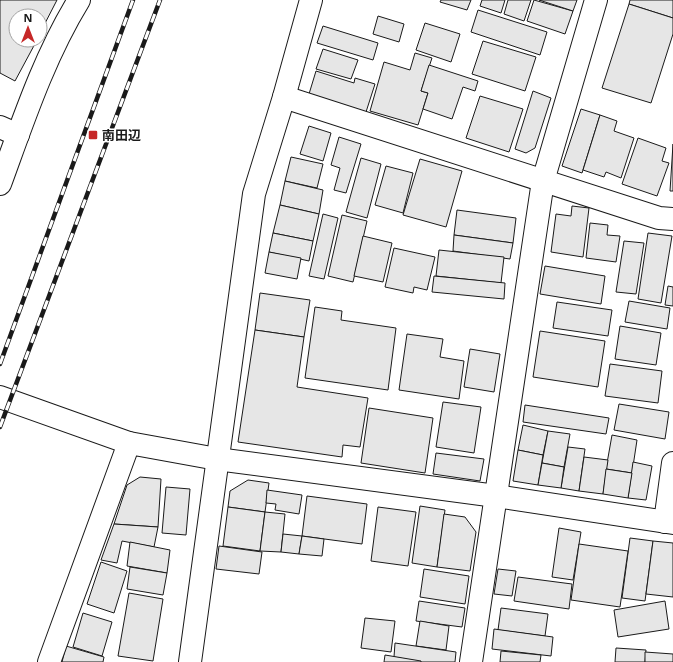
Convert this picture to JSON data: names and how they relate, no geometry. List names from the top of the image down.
{
  "places": {
    "transit": ["南田辺"]
  },
  "north": "top"
}
